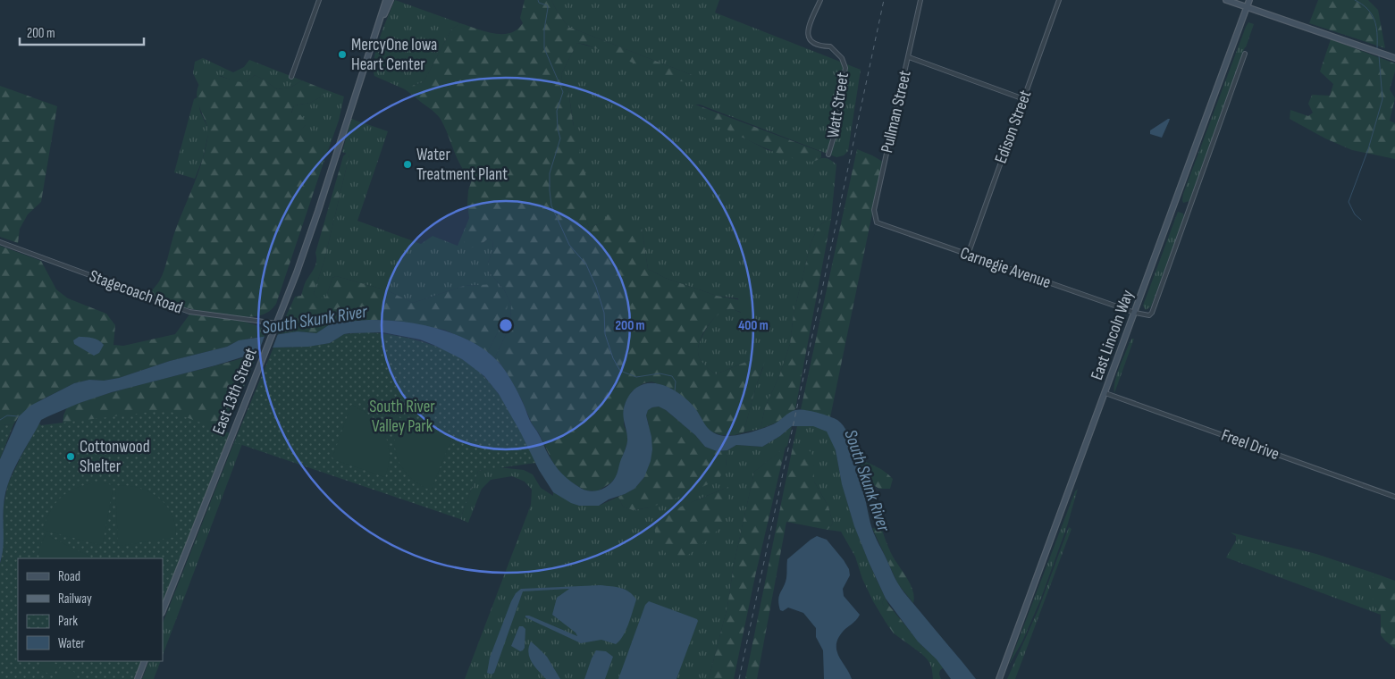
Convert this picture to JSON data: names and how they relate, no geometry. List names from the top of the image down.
{
  "streets": {
    "main road": ["East Lincoln Way", "East 13th Street"],
    "street": [
      "Watt Street",
      "Pullman Street",
      "Edison Street",
      "Carnegie Avenue",
      "Stagecoach Road",
      "Freel Drive"
    ]
  },
  "crossings": [
    ["Pullman Street", "Carnegie Avenue"],
    ["Edison Street", "Carnegie Avenue"],
    ["Carnegie Avenue", "East Lincoln Way"],
    ["Stagecoach Road", "East 13th Street"],
    ["East Lincoln Way", "Freel Drive"]
  ],
  "water": ["South Skunk River"],
  "parks": ["South River Valley Park"],
  "places": ["MercyOne Iowa Heart Center", "Water Treatment Plant", "Cottonwood Shelter"],
  "legend": [
    "Road",
    "Railway",
    "Park",
    "Water"
  ],
  "scale_bar": "200 m",
  "rings": ["200 m", "400 m"]
}
